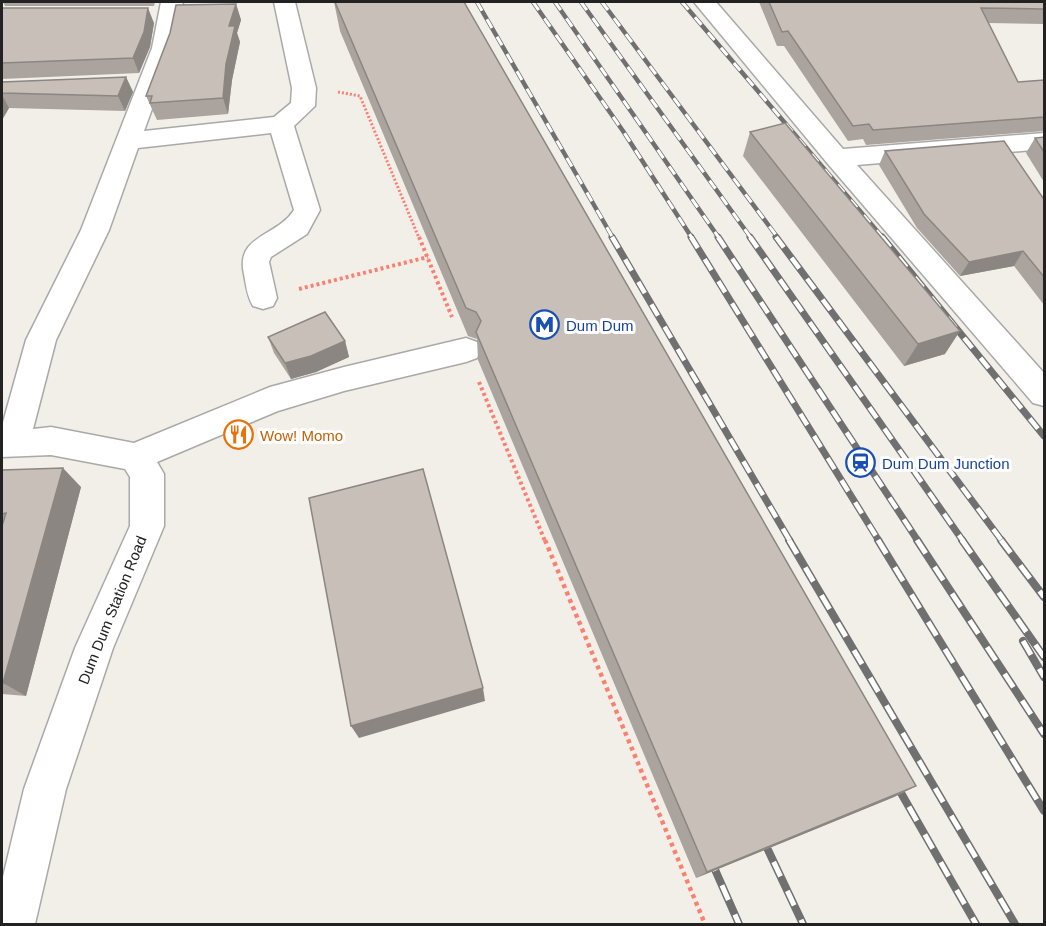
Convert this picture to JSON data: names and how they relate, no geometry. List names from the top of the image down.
{
  "streets": {
    "street": ["Dum Dum Station Road"]
  },
  "places": {
    "metro station": ["Dum Dum"],
    "restaurant": ["Wow! Momo"],
    "station": ["Dum Dum Junction"]
  }
}
